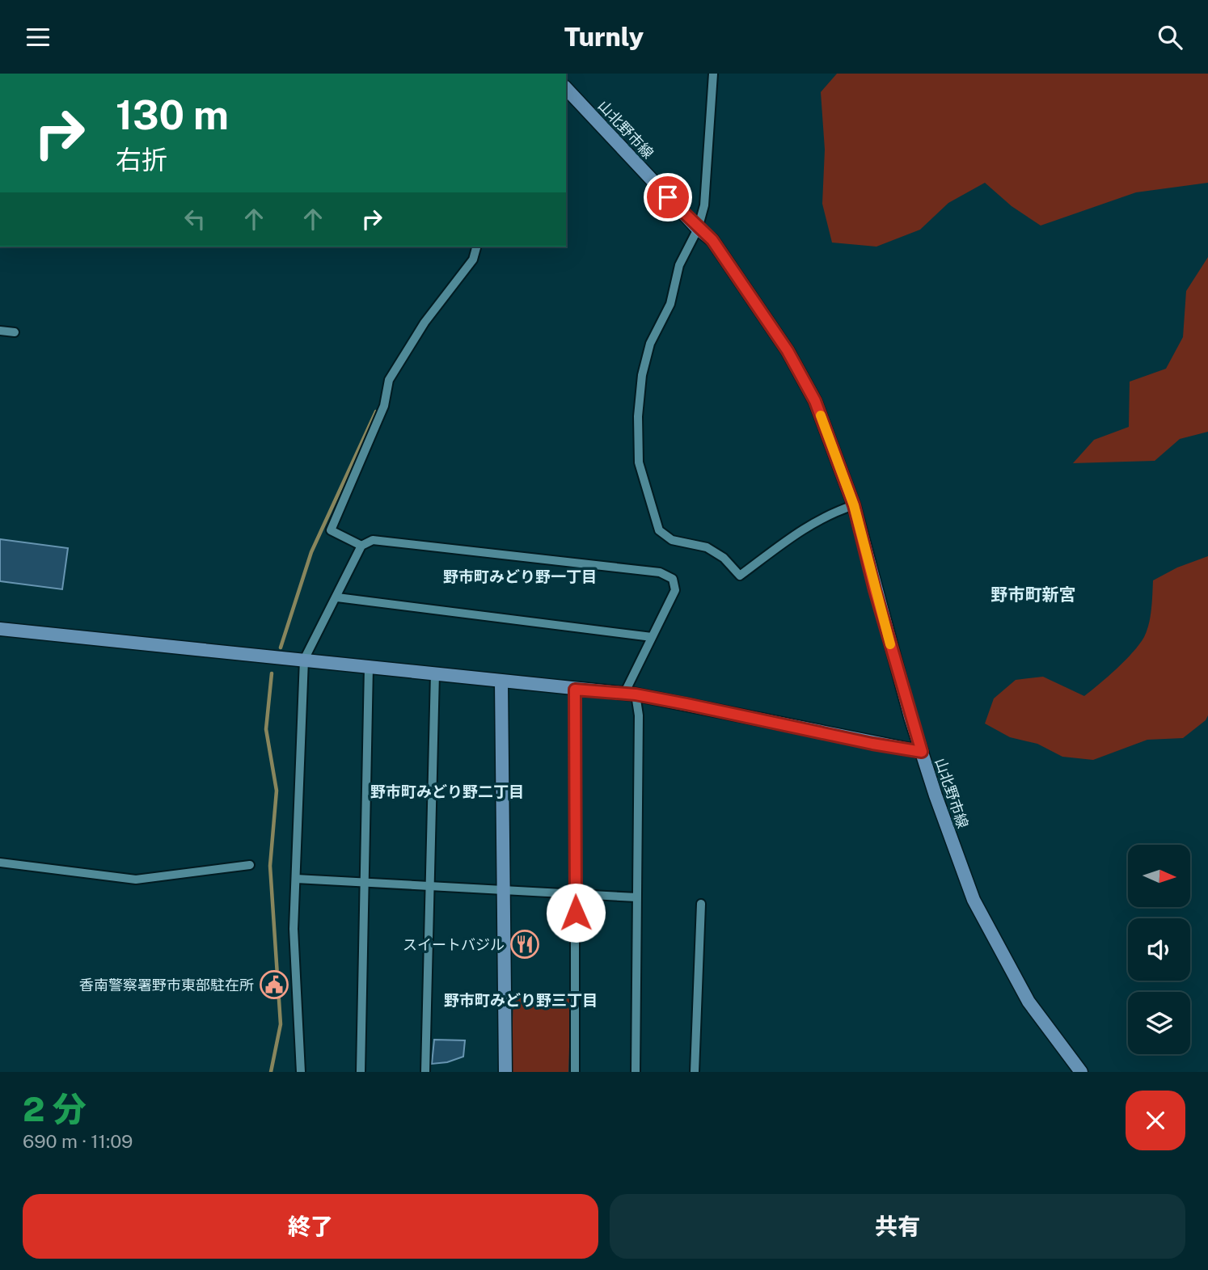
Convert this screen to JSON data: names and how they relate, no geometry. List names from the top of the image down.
{
  "streets": {
    "street": ["山北野市線"]
  },
  "districts": [
    "野市町みどり野一丁目",
    "野市町新宮",
    "野市町みどり野二丁目",
    "野市町みどり野三丁目"
  ],
  "places": {
    "restaurant": ["スイートバジル"],
    "public building": ["香南警察署野市東部駐在所"]
  },
  "north": "right",
  "page": {
    "header": "Turnly",
    "turn": ["130 m", "右折"],
    "heading": ["2 分", "690 m · 11:09"],
    "buttons": ["終了", "共有"]
  }
}
